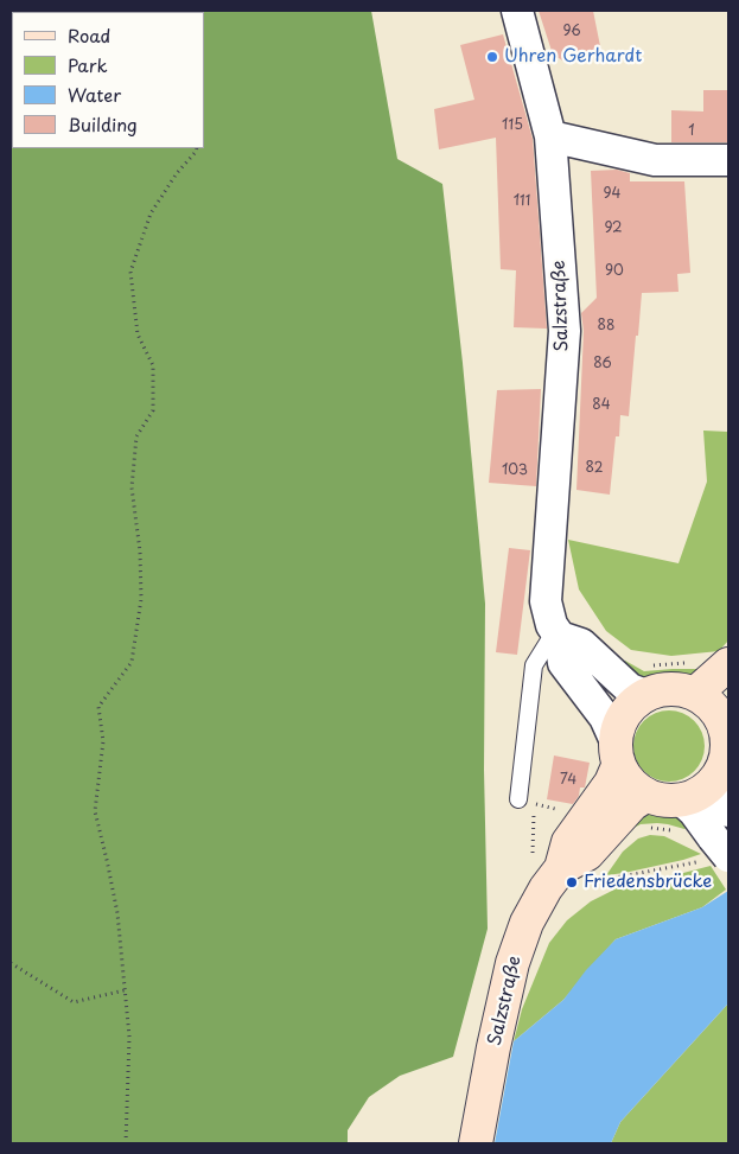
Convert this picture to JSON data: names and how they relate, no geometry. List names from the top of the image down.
{
  "streets": {
    "main road": ["Salzstraße"]
  },
  "places": ["Uhren Gerhardt", "Friedensbrücke"],
  "house_numbers": [
    "96",
    "115",
    "1",
    "94",
    "111",
    "92",
    "90",
    "88",
    "86",
    "84",
    "82",
    "103",
    "74"
  ],
  "legend": [
    "Road",
    "Park",
    "Water",
    "Building"
  ]
}
